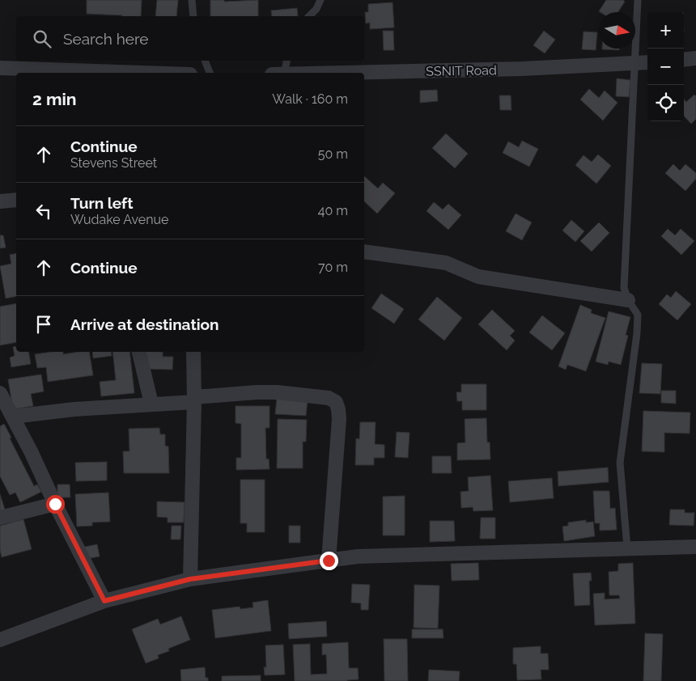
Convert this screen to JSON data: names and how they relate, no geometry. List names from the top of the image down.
{
  "streets": {
    "street": ["SSNIT Road"]
  },
  "north": "right",
  "page": {
    "map_buttons": ["+", "−"],
    "search": "Search here",
    "heading": ["2 min", "Walk · 160 m"],
    "list": [
      ["Continue", "Stevens Street", "50 m"],
      ["Turn left", "Wudake Avenue", "40 m"],
      ["Continue", "70 m"],
      "Arrive at destination"
    ]
  }
}
